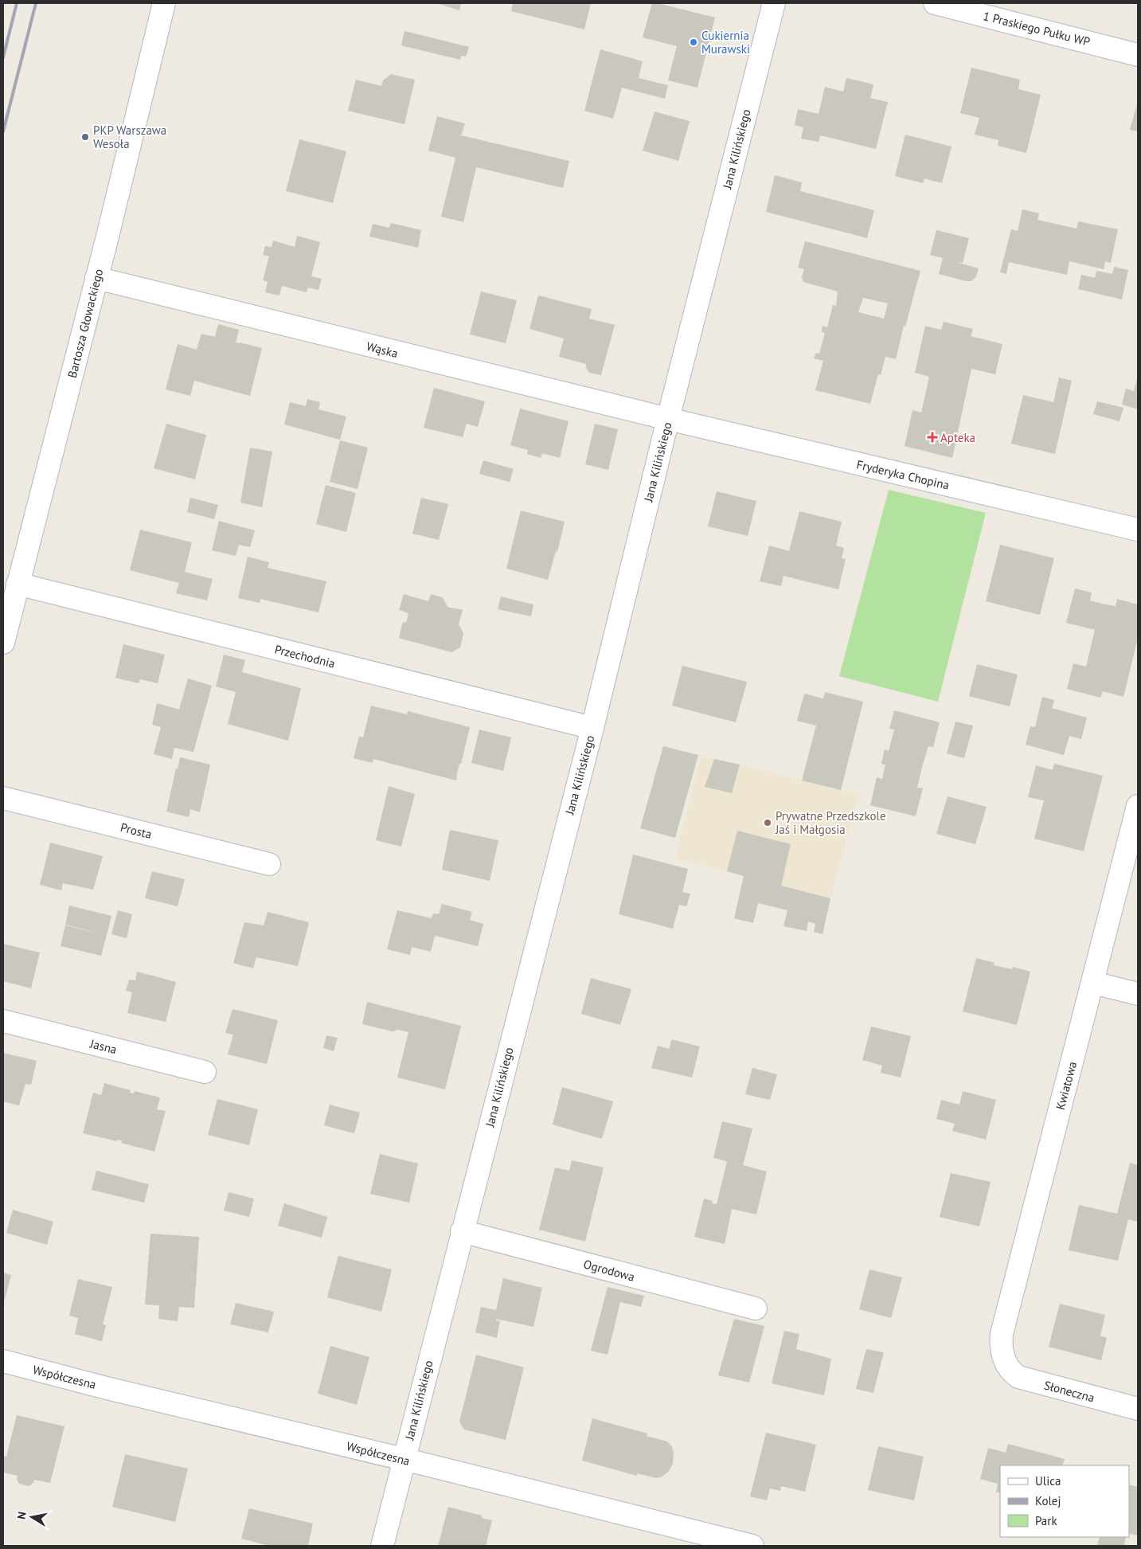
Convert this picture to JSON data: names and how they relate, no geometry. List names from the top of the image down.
{
  "streets": {
    "street": [
      "1 Praskiego Pułku WP",
      "Jana Kilińskiego",
      "Bartosza Głowackiego",
      "Wąska",
      "Fryderyka Chopina",
      "Przechodnia",
      "Prosta",
      "Jasna",
      "Kwiatowa",
      "Ogrodowa",
      "Współczesna",
      "Słoneczna"
    ]
  },
  "crossings": [
    ["Jana Kilińskiego", "Wąska"],
    ["Jana Kilińskiego", "Fryderyka Chopina"],
    ["Jana Kilińskiego", "Przechodnia"],
    ["Jana Kilińskiego", "Ogrodowa"],
    ["Jana Kilińskiego", "Współczesna"],
    ["Bartosza Głowackiego", "Wąska"],
    ["Bartosza Głowackiego", "Przechodnia"],
    ["Wąska", "Fryderyka Chopina"],
    ["Kwiatowa", "Słoneczna"]
  ],
  "places": {
    "other": ["Cukiernia Murawski", "PKP Warszawa Wesoła", "Prywatne Przedszkole Jaś i Małgosia"],
    "health": ["Apteka"]
  },
  "legend": ["Ulica", "Kolej", "Park"],
  "north": "left"
}
